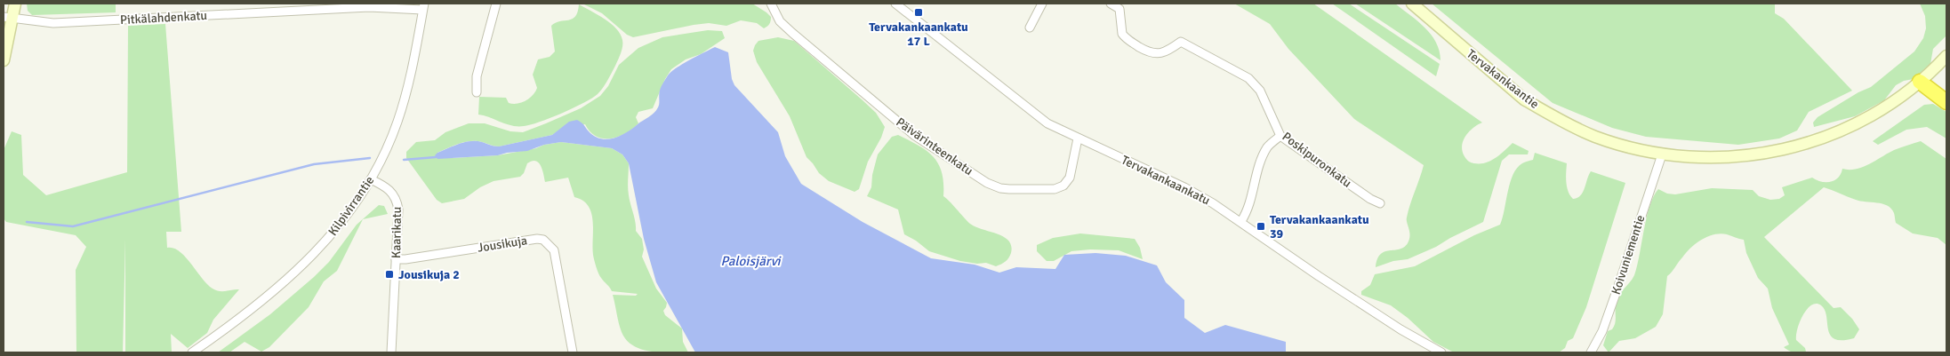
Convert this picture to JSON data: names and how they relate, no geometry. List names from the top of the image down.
{
  "streets": {
    "street": [
      "Pitkälahdenkatu",
      "Tervakankaantie",
      "Päivärinteenkatu",
      "Poskipuronkatu",
      "Tervakankaankatu",
      "Kilpivirrantie",
      "Kaarikatu",
      "Jousikuja",
      "Koivuniementie"
    ]
  },
  "crossings": [
    ["Pitkälahdenkatu", "Kilpivirrantie"],
    ["Tervakankaantie", "Koivuniementie"],
    ["Päivärinteenkatu", "Tervakankaankatu"],
    ["Kilpivirrantie", "Kaarikatu"],
    ["Kaarikatu", "Jousikuja"]
  ],
  "water": ["Paloisjärvi"],
  "places": {
    "transit": ["Tervakankaankatu 17 L", "Tervakankaankatu 39", "Jousikuja 2"]
  }
}
